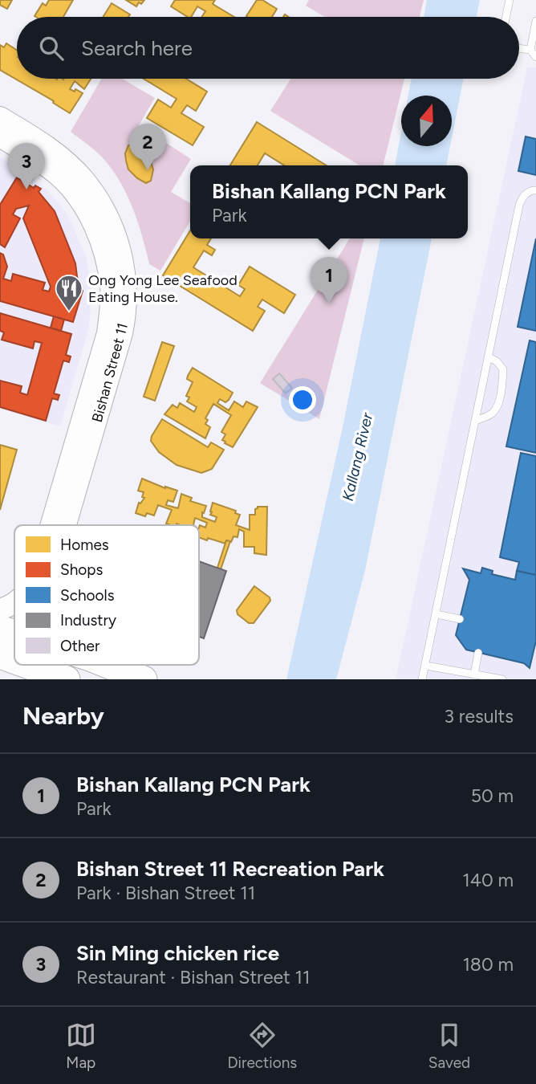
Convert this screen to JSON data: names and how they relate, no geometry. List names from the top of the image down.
{
  "streets": {
    "street": ["Bishan Street 11"]
  },
  "water": ["Kallang River"],
  "places": {
    "restaurant": ["Ong Yong Lee Seafood Eating House."]
  },
  "legend": [
    "Homes",
    "Shops",
    "Schools",
    "Industry",
    "Other"
  ],
  "north": "top",
  "page": {
    "search": "Search here",
    "pins": ["2", "3", "1"],
    "popup": ["Bishan Kallang PCN Park", "Park"],
    "heading": ["Nearby", "3 results"],
    "list": [
      {
        "mark": "1",
        "name": "Bishan Kallang PCN Park",
        "note": "Park",
        "value": "50 m"
      },
      {
        "mark": "2",
        "name": "Bishan Street 11 Recreation Park",
        "note": "Park · Bishan Street 11",
        "value": "140 m"
      },
      {
        "mark": "3",
        "name": "Sin Ming chicken rice",
        "note": "Restaurant · Bishan Street 11",
        "value": "180 m"
      }
    ],
    "nav": ["Map", "Directions", "Saved"]
  }
}
